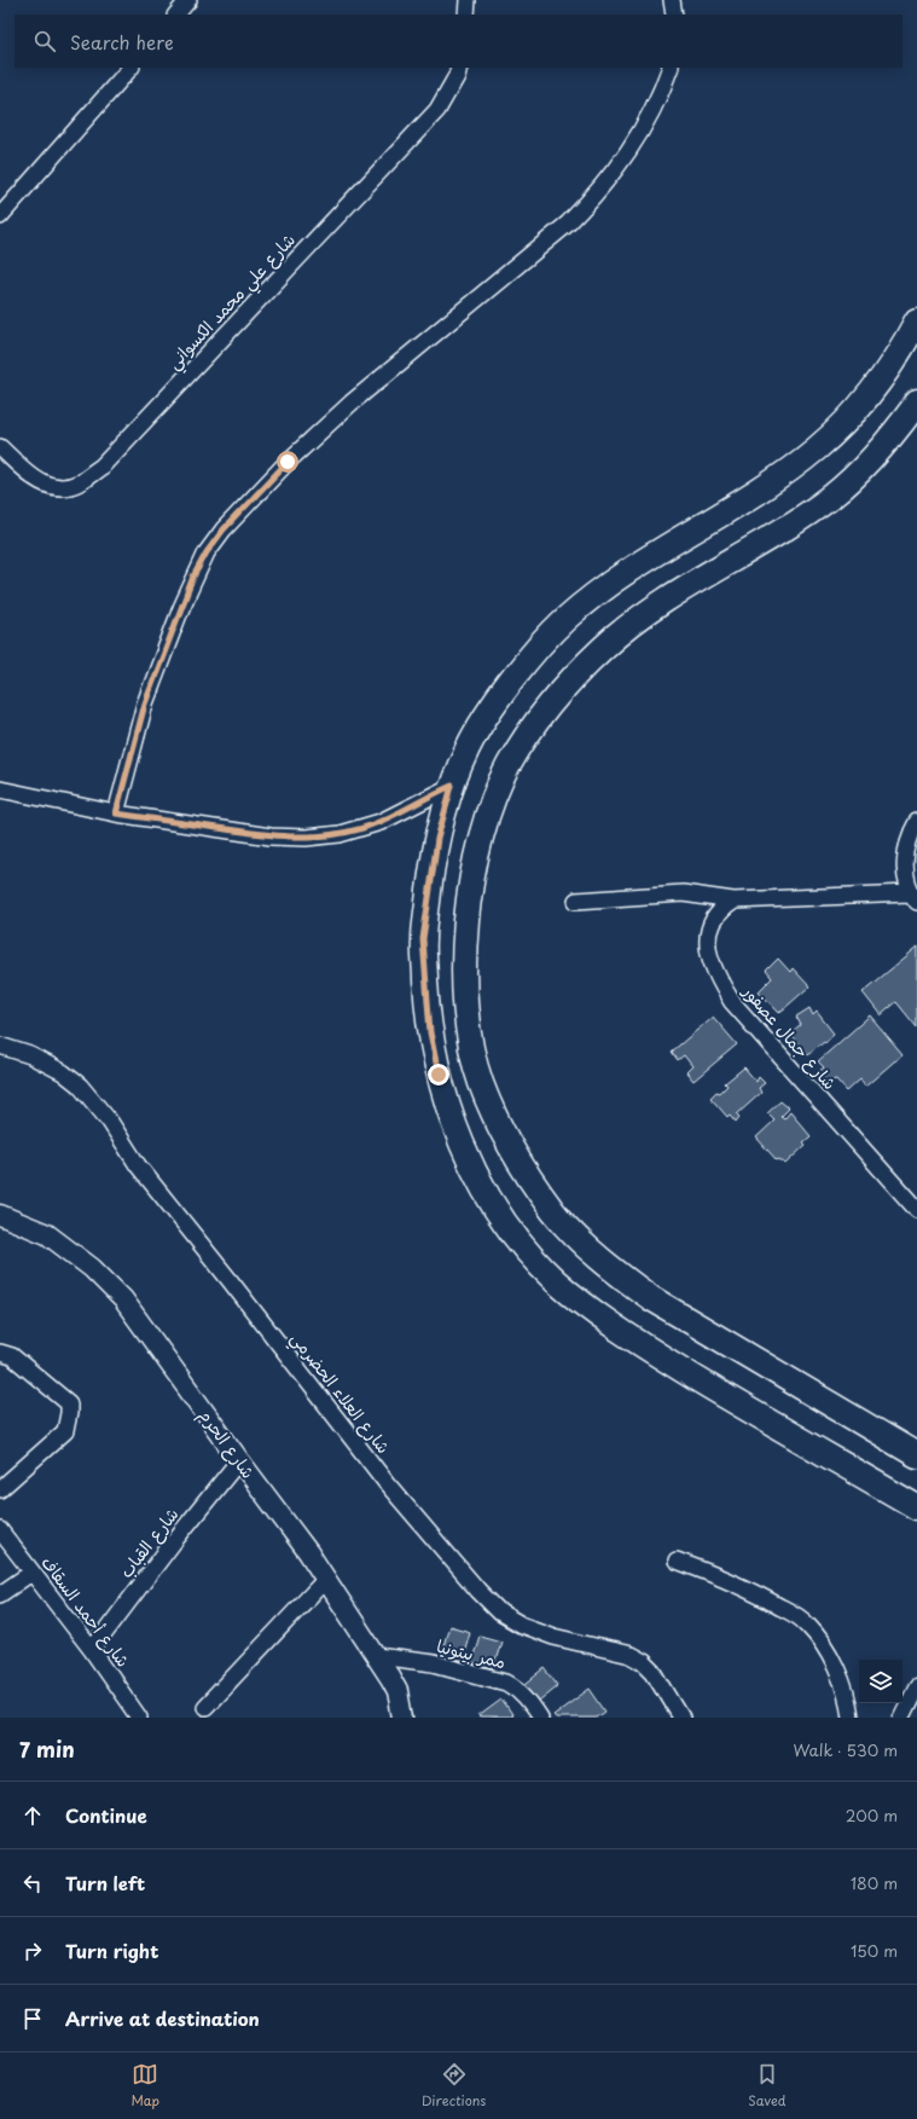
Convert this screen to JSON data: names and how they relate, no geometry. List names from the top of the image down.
{
  "streets": {
    "street": [
      "شارع علي محمد الكسواني",
      "شارع جمال عصفور",
      "شارع العلاء الحضرمي",
      "شارع الحرم",
      "شارع القباب",
      "شارع أحمد السقاف",
      "ممر بيتونيا"
    ]
  },
  "crossings": [
    ["شارع الحرم", "شارع القباب"],
    ["شارع الحرم", "ممر بيتونيا"],
    ["شارع القباب", "شارع أحمد السقاف"]
  ],
  "page": {
    "search": "Search here",
    "heading": ["7 min", "Walk · 530 m"],
    "list": [
      ["Continue", "200 m"],
      ["Turn left", "180 m"],
      ["Turn right", "150 m"],
      "Arrive at destination"
    ],
    "nav": ["Map", "Directions", "Saved"]
  }
}
